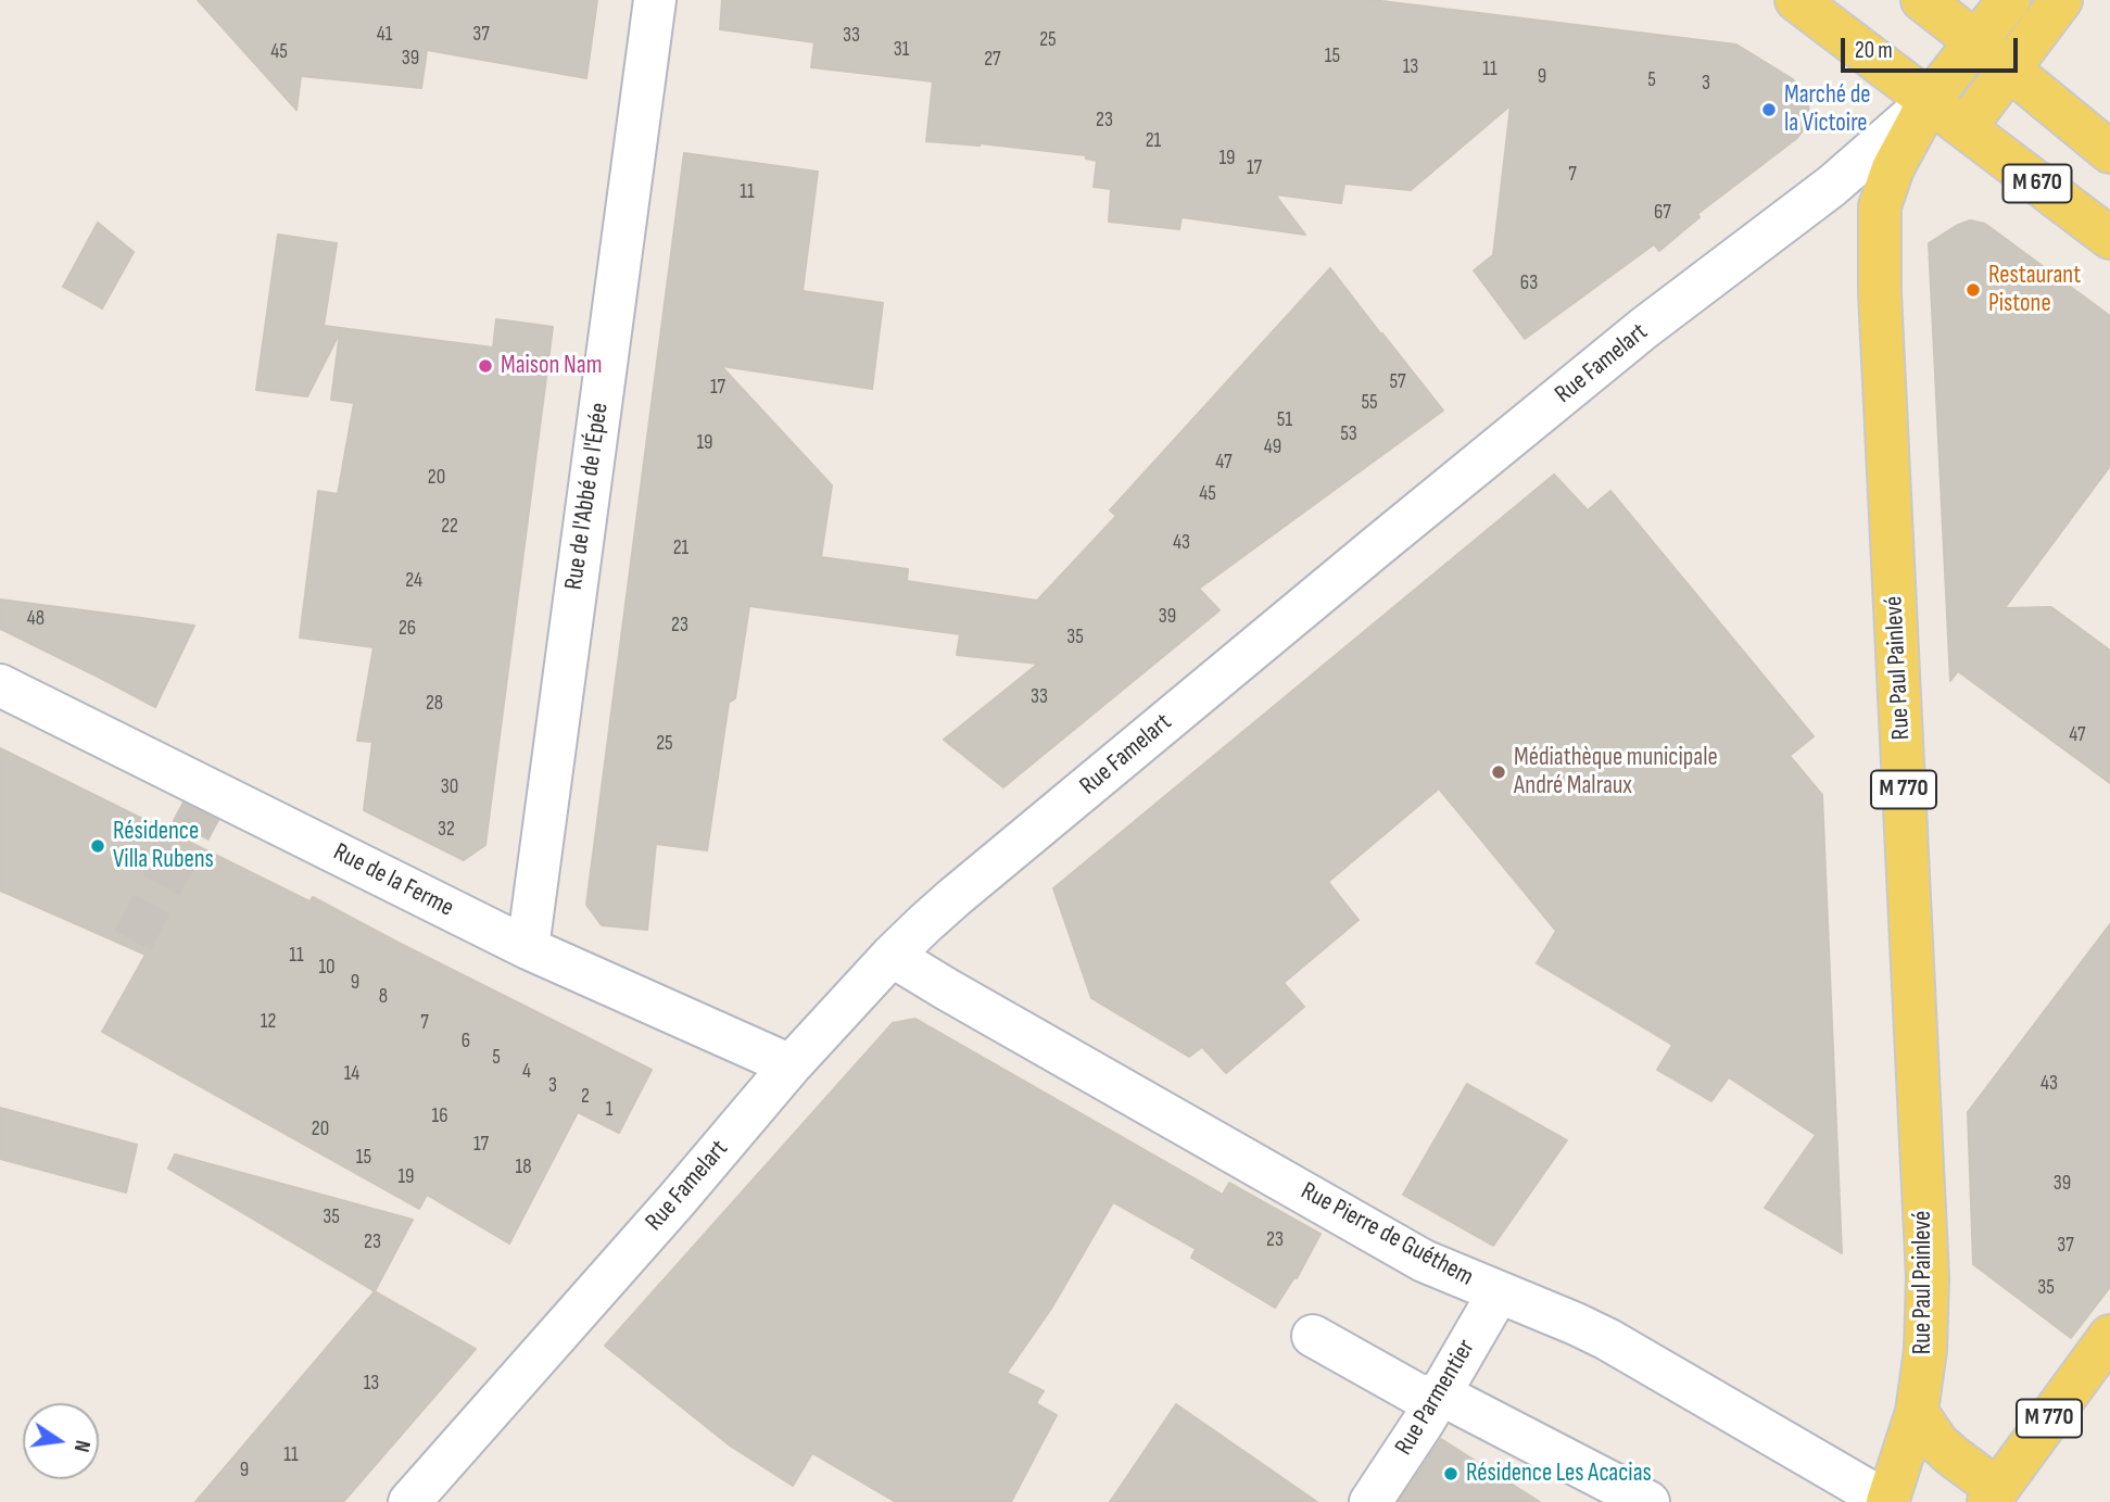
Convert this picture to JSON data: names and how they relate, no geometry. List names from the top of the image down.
{
  "streets": {
    "main road": ["M 670", "Rue Paul Painlevé", "M 770"],
    "street": [
      "Rue Famelart",
      "Rue de l'Abbé de l'Épée",
      "Rue de la Ferme",
      "Rue Pierre de Guéthem",
      "Rue Parmentier"
    ]
  },
  "crossings": [
    ["M 670", "Rue Famelart"],
    ["M 670", "Rue Paul Painlevé"],
    ["Rue Famelart", "Rue Paul Painlevé"],
    ["Rue Famelart", "Rue de la Ferme"],
    ["Rue Famelart", "Rue Pierre de Guéthem"],
    ["Rue de l'Abbé de l'Épée", "Rue de la Ferme"],
    ["Rue Paul Painlevé", "M 770"],
    ["M 770", "Rue Pierre de Guéthem"],
    ["Rue Pierre de Guéthem", "Rue Parmentier"]
  ],
  "places": [
    "Marché de la Victoire",
    "Restaurant Pistone",
    "Maison Nam",
    "Médiathèque municipale André Malraux",
    "Résidence Villa Rubens",
    "Résidence Les Acacias"
  ],
  "house_numbers": [
    "41",
    "37",
    "33",
    "25",
    "31",
    "45",
    "15",
    "39",
    "27",
    "13",
    "11",
    "9",
    "5",
    "3",
    "23",
    "21",
    "19",
    "17",
    "7",
    "11",
    "67",
    "63",
    "57",
    "17",
    "55",
    "51",
    "53",
    "19",
    "49",
    "47",
    "20",
    "45",
    "22",
    "43",
    "21",
    "24",
    "39",
    "48",
    "23",
    "26",
    "35",
    "33",
    "28",
    "47",
    "25",
    "30",
    "32",
    "11",
    "10",
    "9",
    "8",
    "12",
    "7",
    "6",
    "5",
    "4",
    "14",
    "43",
    "3",
    "2",
    "1",
    "16",
    "20",
    "17",
    "15",
    "18",
    "19",
    "39",
    "35",
    "23",
    "23",
    "37",
    "35",
    "13",
    "11",
    "9"
  ],
  "scale_bar": "20 m",
  "north": "right"
}
